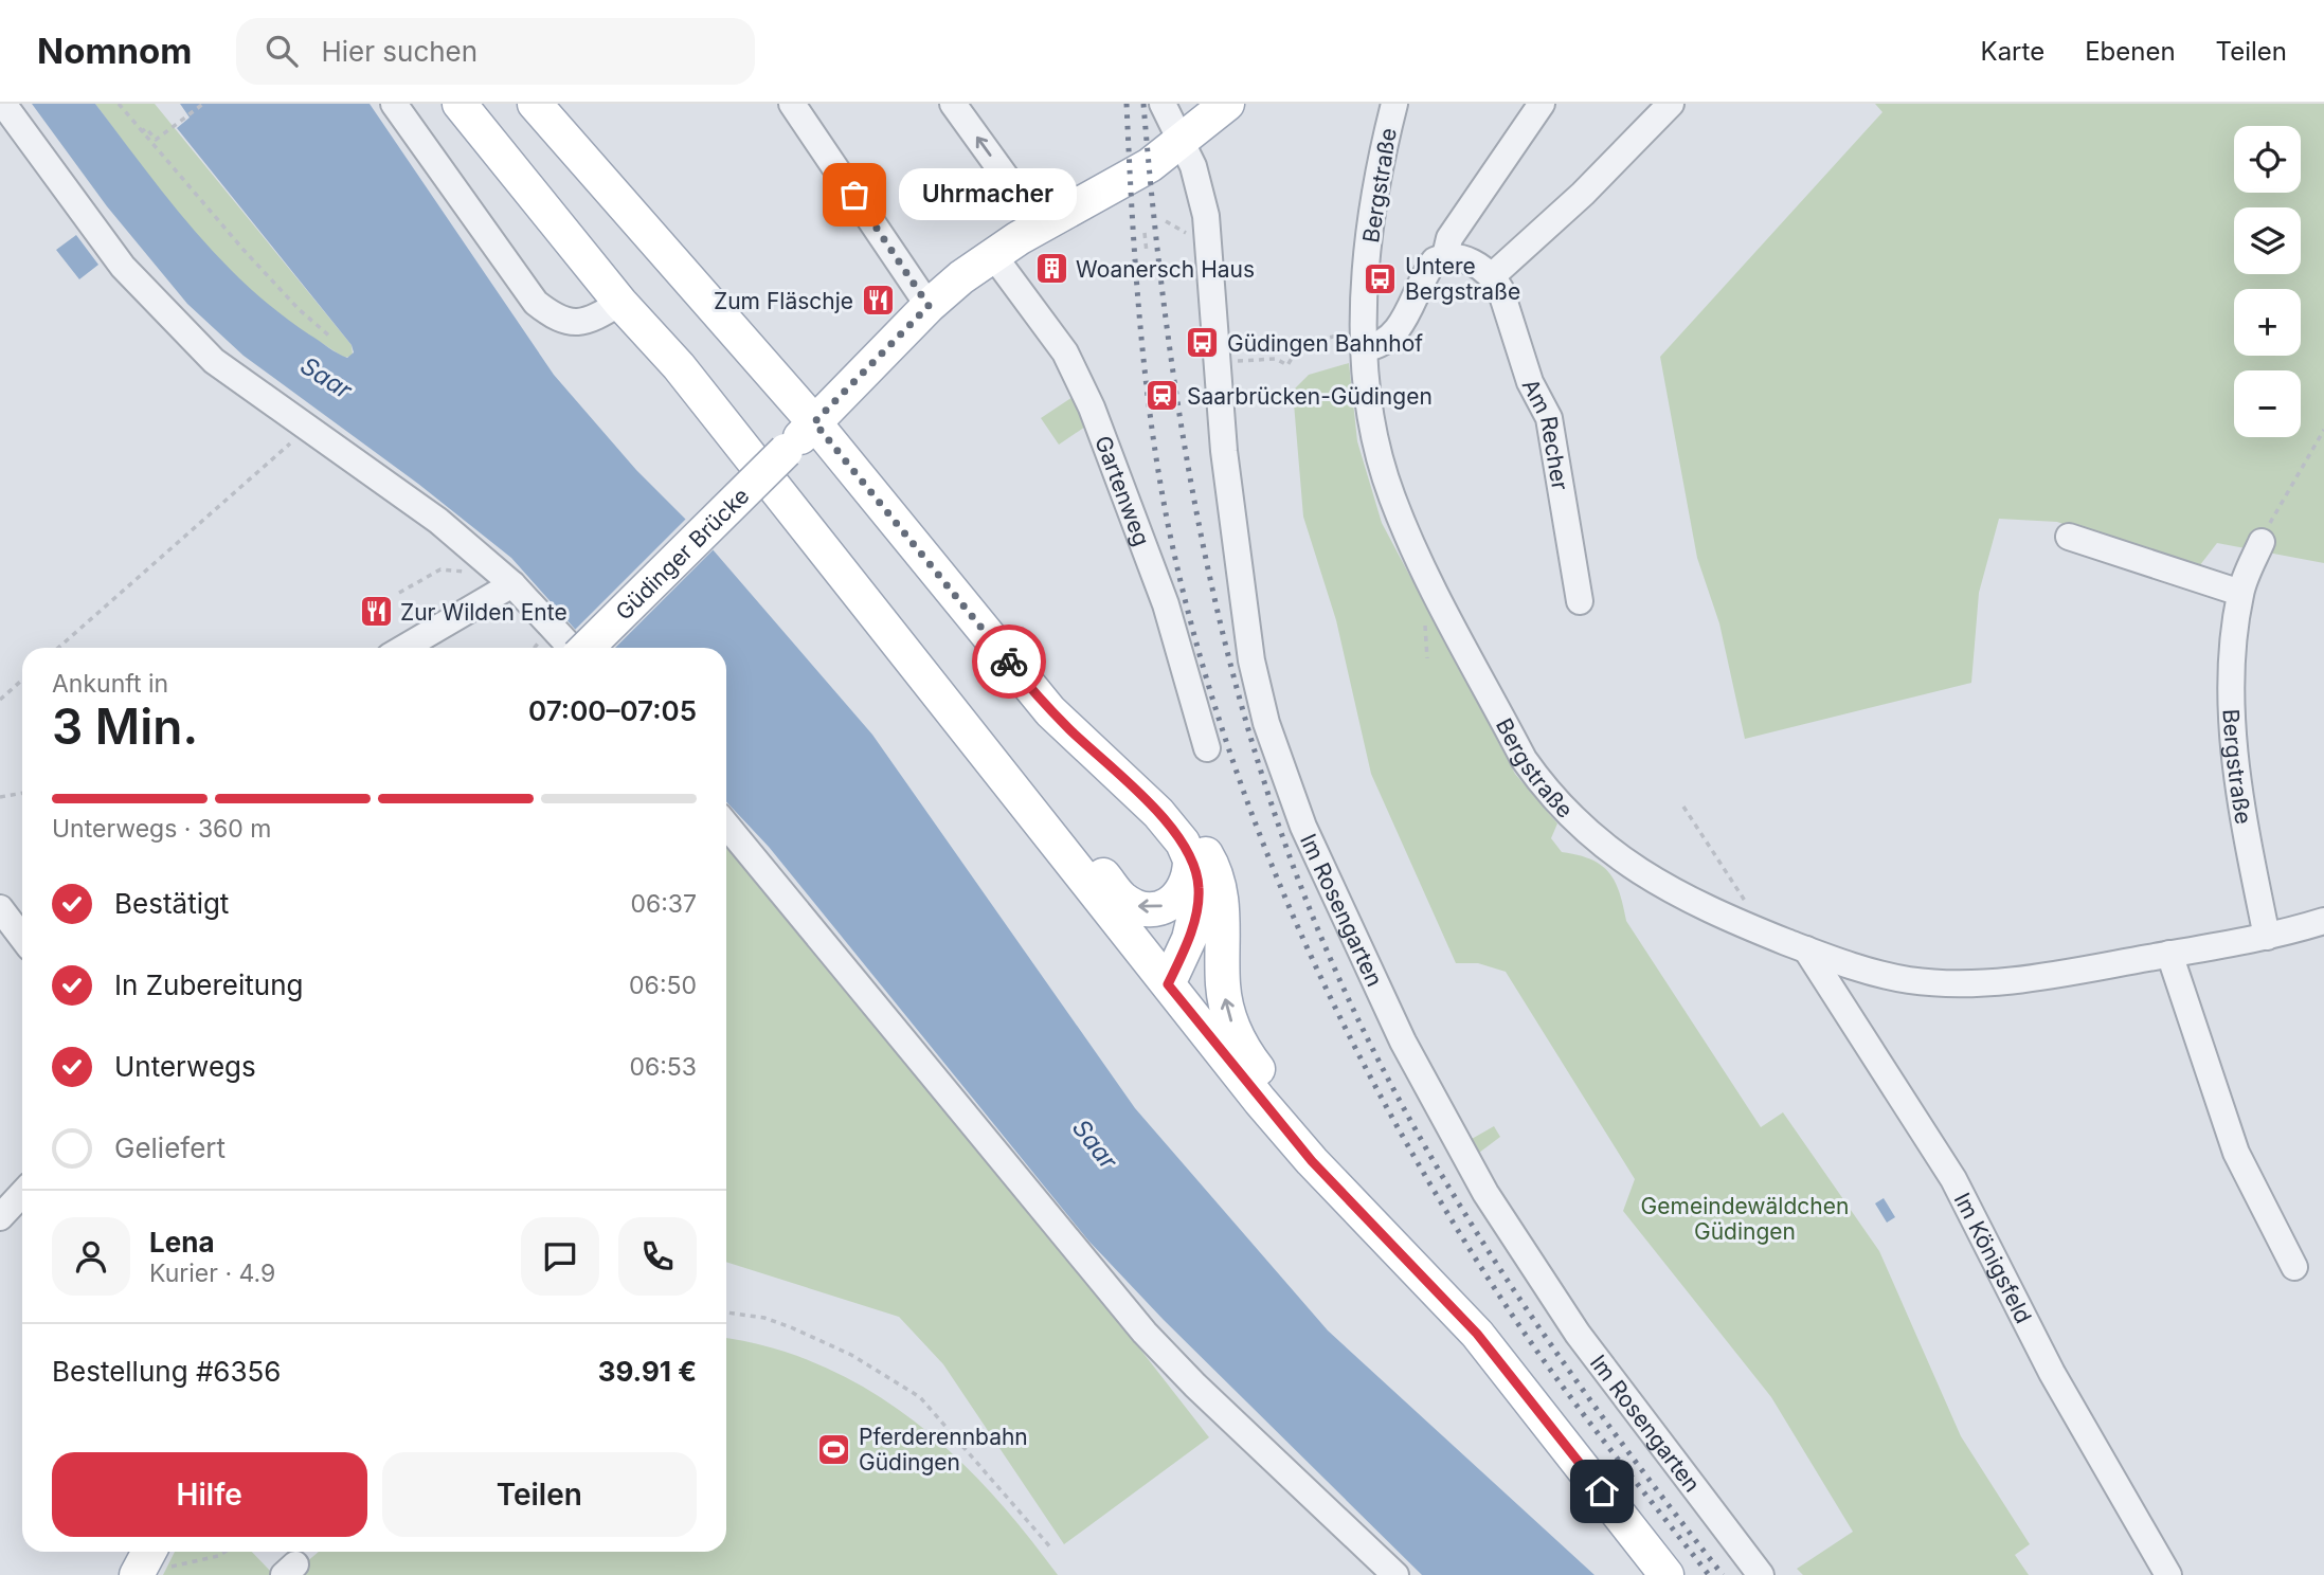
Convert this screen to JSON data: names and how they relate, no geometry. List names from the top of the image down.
{
  "streets": {
    "main road": ["Güdinger Brücke"],
    "street": [
      "Bergstraße",
      "Am Recher",
      "Gartenweg",
      "Im Rosengarten",
      "Im Königsfeld"
    ]
  },
  "crossings": [
    ["Bergstraße", "Im Königsfeld"],
    ["Gartenweg", "Güdinger Brücke"],
    ["Güdinger Brücke", "Im Rosengarten"]
  ],
  "water": ["Saar"],
  "parks": ["Gemeindewäldchen Güdingen"],
  "places": {
    "other": ["Uhrmacher"],
    "building": ["Woanersch Haus"],
    "bus stop": ["Untere Bergstraße", "Güdingen Bahnhof"],
    "restaurant": ["Zum Fläschje", "Zur Wilden Ente"],
    "station": ["Saarbrücken-Güdingen"],
    "sports": ["Pferderennbahn Güdingen"]
  },
  "page": {
    "header": "Nomnom",
    "search": "Hier suchen",
    "nav": ["Karte", "Ebenen", "Teilen"],
    "map_buttons": ["+", "−"],
    "bubble": "Uhrmacher",
    "heading": ["3 Min.", "Ankunft in", "07:00–07:05"],
    "panel": [
      "Lena",
      "Kurier · 4.9",
      "Bestellung #6356",
      "39.91 €"
    ],
    "bar": "Unterwegs · 360 m",
    "list": [
      ["Bestätigt", "06:37"],
      ["In Zubereitung", "06:50"],
      ["Unterwegs", "06:53"],
      "Geliefert"
    ],
    "buttons": ["Hilfe", "Teilen"]
  }
}
